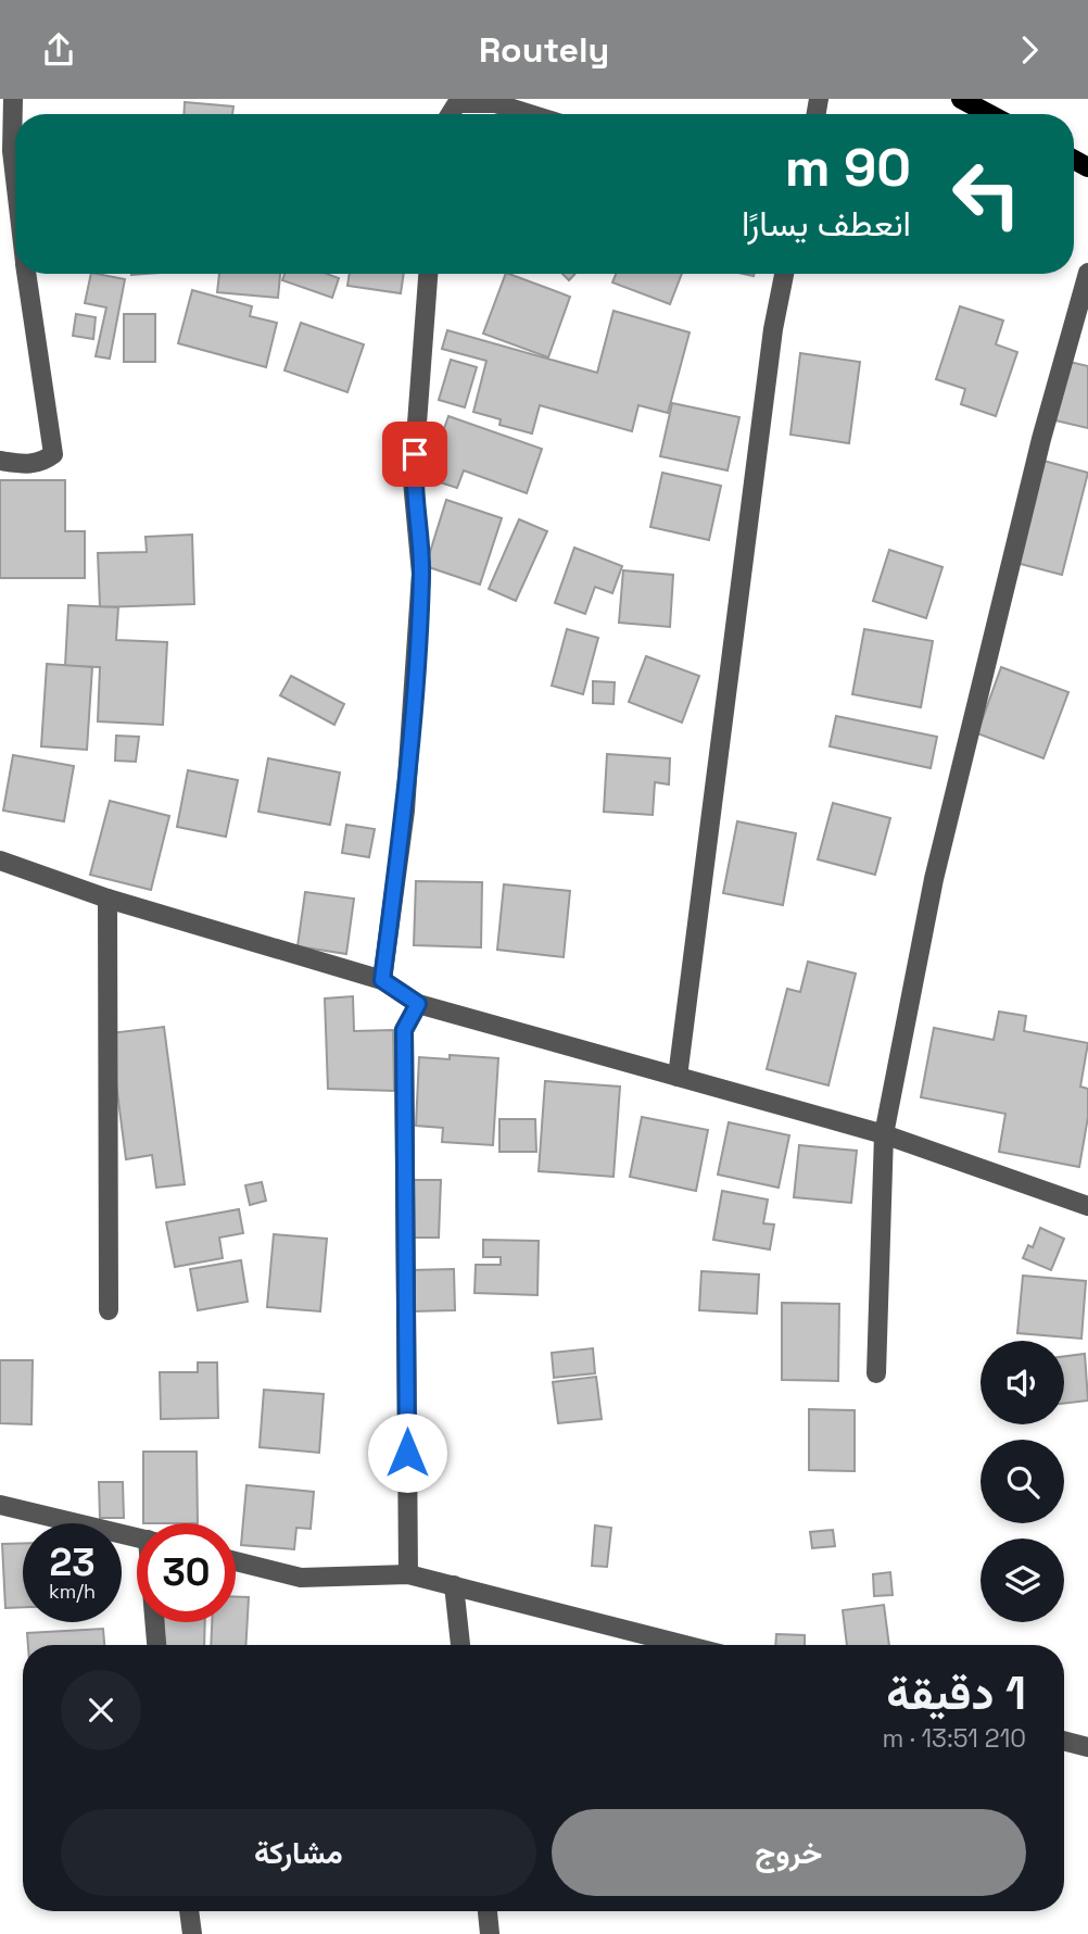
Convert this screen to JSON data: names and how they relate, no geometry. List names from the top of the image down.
{
  "page": {
    "header": "Routely",
    "turn": ["90 m", "انعطف يسارًا"],
    "speed": "23 km/h",
    "limit": "30",
    "heading": ["1 دقيقة", "210 m · 13:51"],
    "buttons": ["خروج", "مشاركة"]
  }
}
